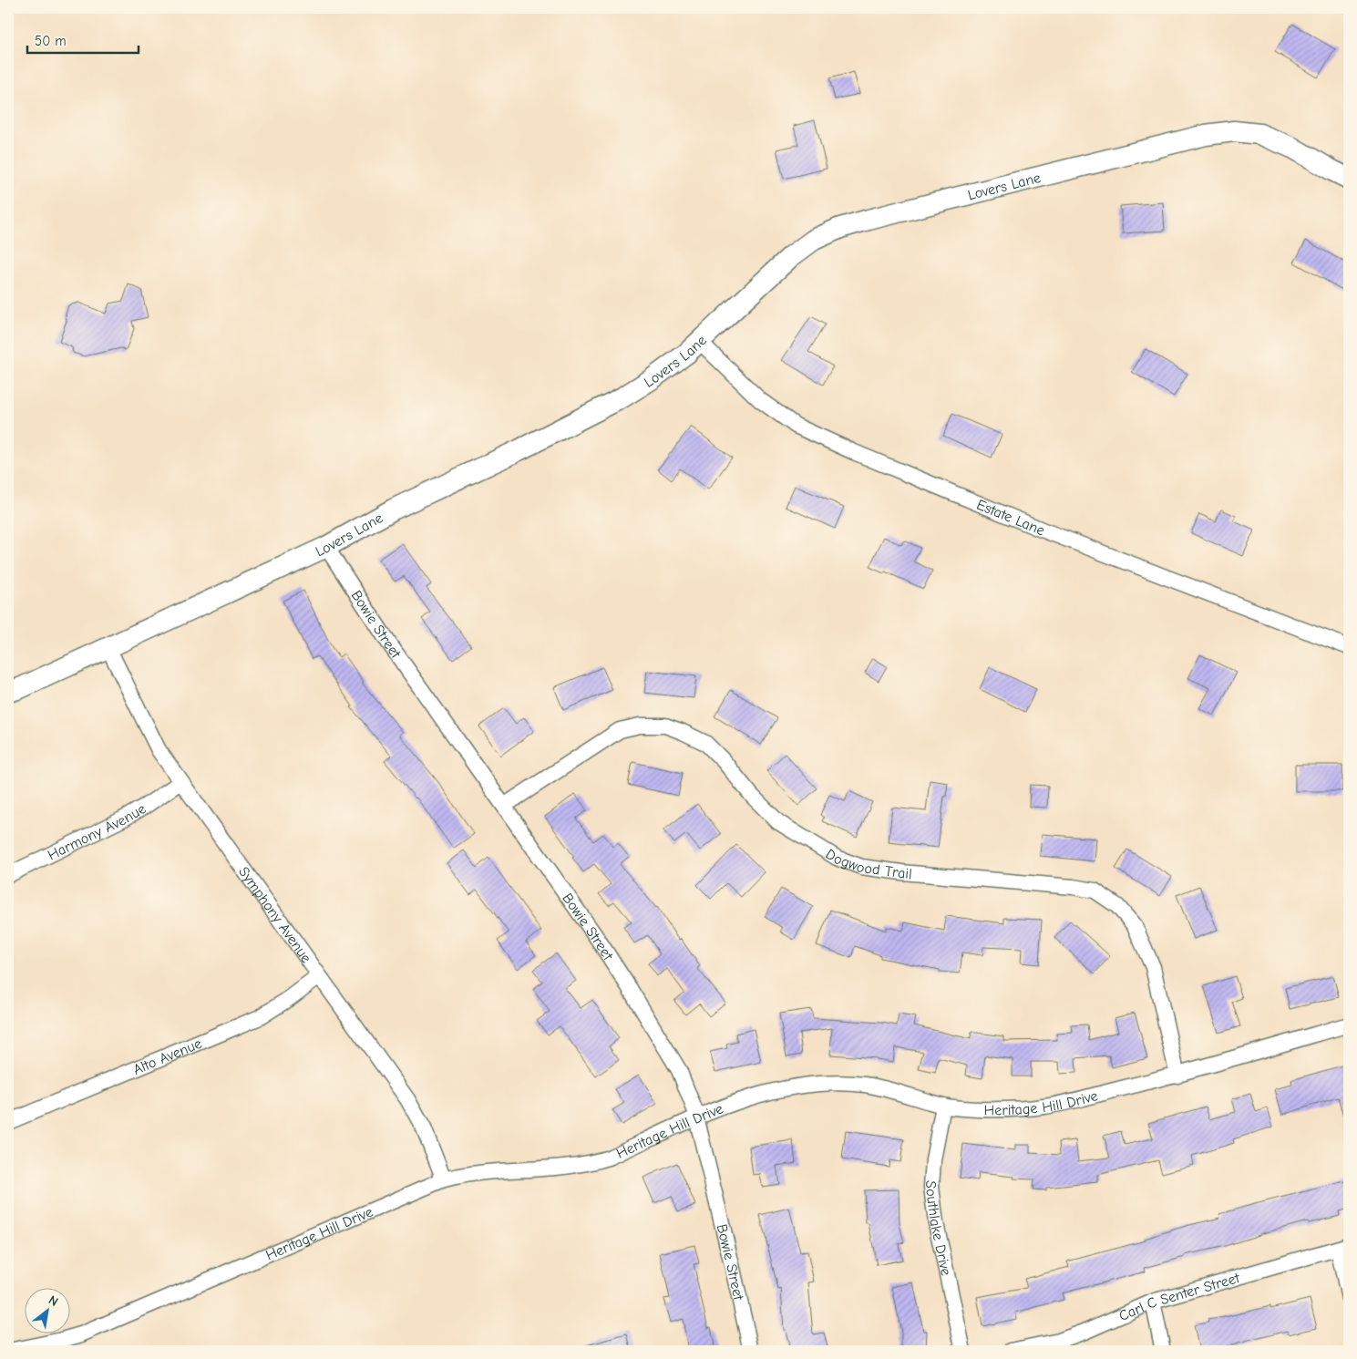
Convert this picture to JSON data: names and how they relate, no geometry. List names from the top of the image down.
{
  "streets": {
    "street": [
      "Lovers Lane",
      "Estate Lane",
      "Bowie Street",
      "Harmony Avenue",
      "Dogwood Trail",
      "Symphony Avenue",
      "Alto Avenue",
      "Heritage Hill Drive",
      "Southlake Drive",
      "Carl C Senter Street"
    ]
  },
  "crossings": [
    ["Lovers Lane", "Estate Lane"],
    ["Lovers Lane", "Bowie Street"],
    ["Lovers Lane", "Symphony Avenue"],
    ["Bowie Street", "Dogwood Trail"],
    ["Bowie Street", "Heritage Hill Drive"],
    ["Harmony Avenue", "Symphony Avenue"],
    ["Dogwood Trail", "Heritage Hill Drive"],
    ["Symphony Avenue", "Alto Avenue"],
    ["Symphony Avenue", "Heritage Hill Drive"],
    ["Heritage Hill Drive", "Southlake Drive"]
  ],
  "scale_bar": "50 m",
  "north": "top right"
}
